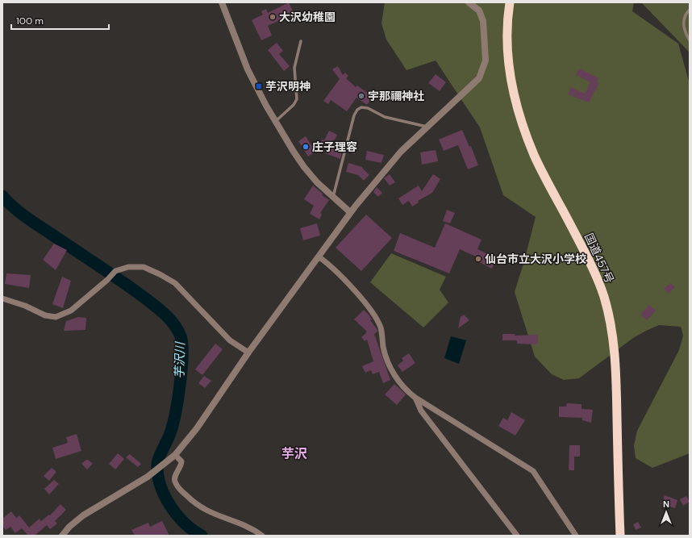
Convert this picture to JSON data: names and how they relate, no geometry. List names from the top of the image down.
{
  "streets": {
    "highway": ["国道457号"]
  },
  "districts": ["芋沢"],
  "water": ["芋沢川"],
  "places": {
    "other": [
      "大沢幼稚園",
      "宇那禰神社",
      "庄子理容",
      "仙台市立大沢小学校"
    ],
    "transit": ["芋沢明神"]
  },
  "scale_bar": "100 m",
  "north": "top"
}
